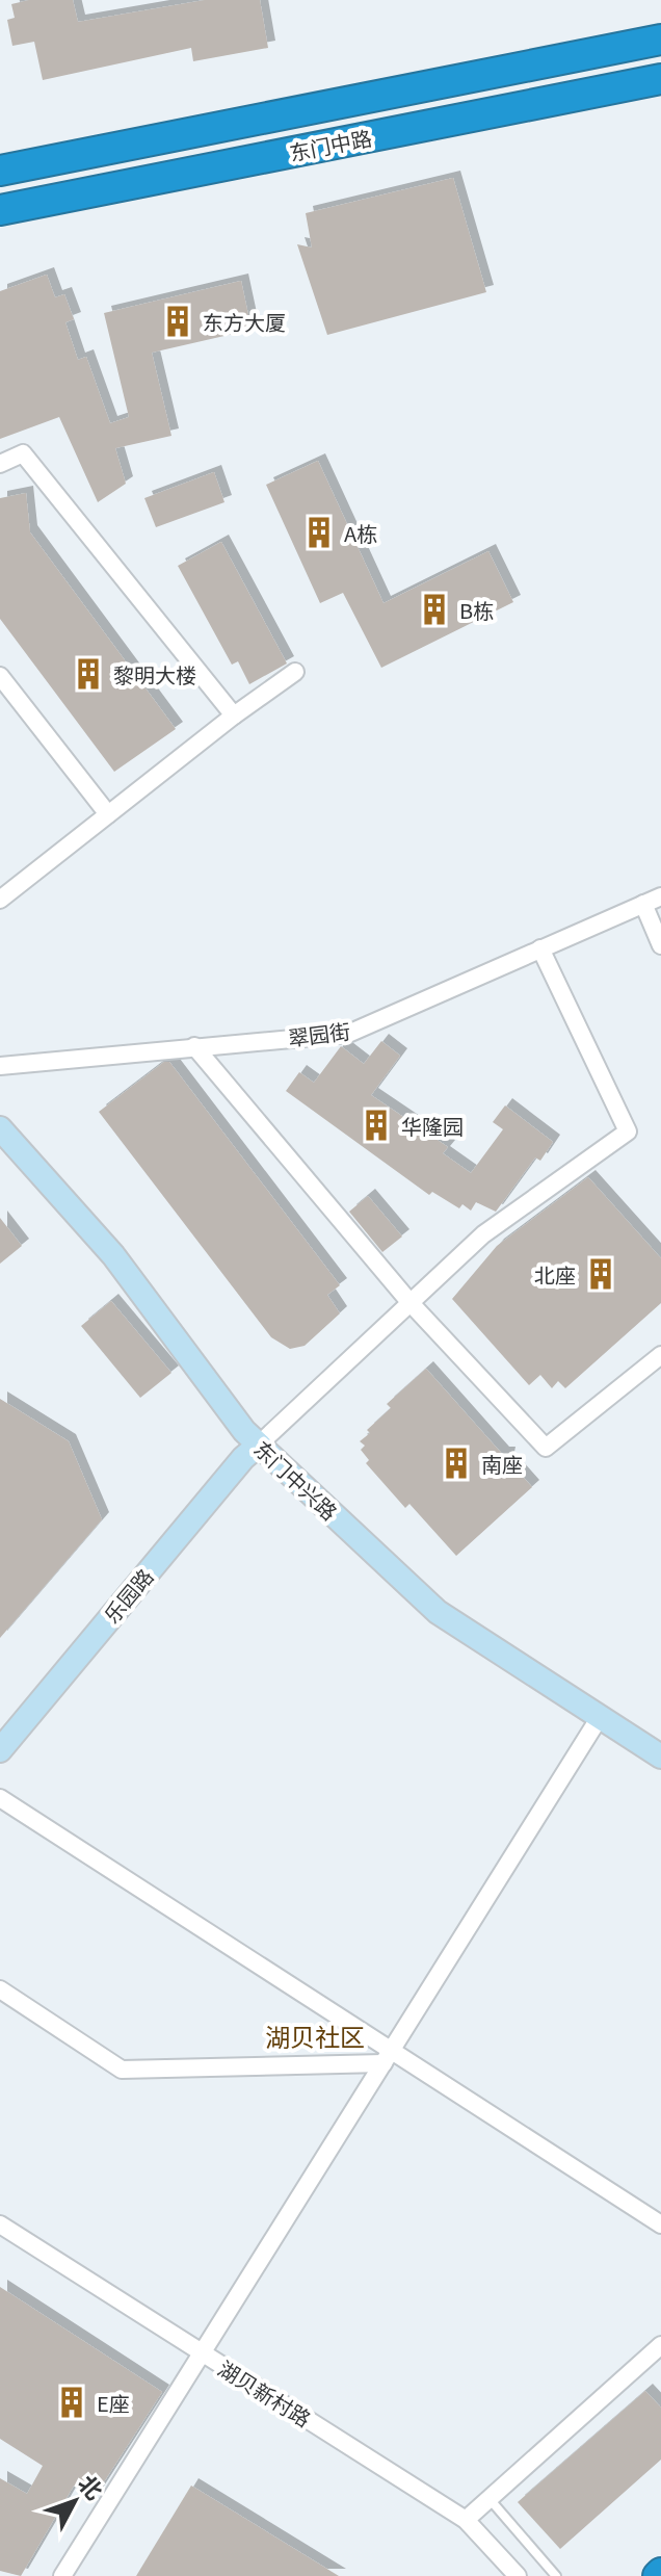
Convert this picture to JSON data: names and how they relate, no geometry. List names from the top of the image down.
{
  "streets": {
    "highway": ["东门中路"],
    "street": [
      "翠园街",
      "东门中兴路",
      "乐园路",
      "湖贝新村路"
    ]
  },
  "crossings": [
    ["东门中兴路", "乐园路"]
  ],
  "districts": ["湖贝社区"],
  "places": {
    "building": [
      "东方大厦",
      "A栋",
      "B栋",
      "黎明大楼",
      "华隆园",
      "北座",
      "南座",
      "E座"
    ]
  },
  "north": "top right"
}
